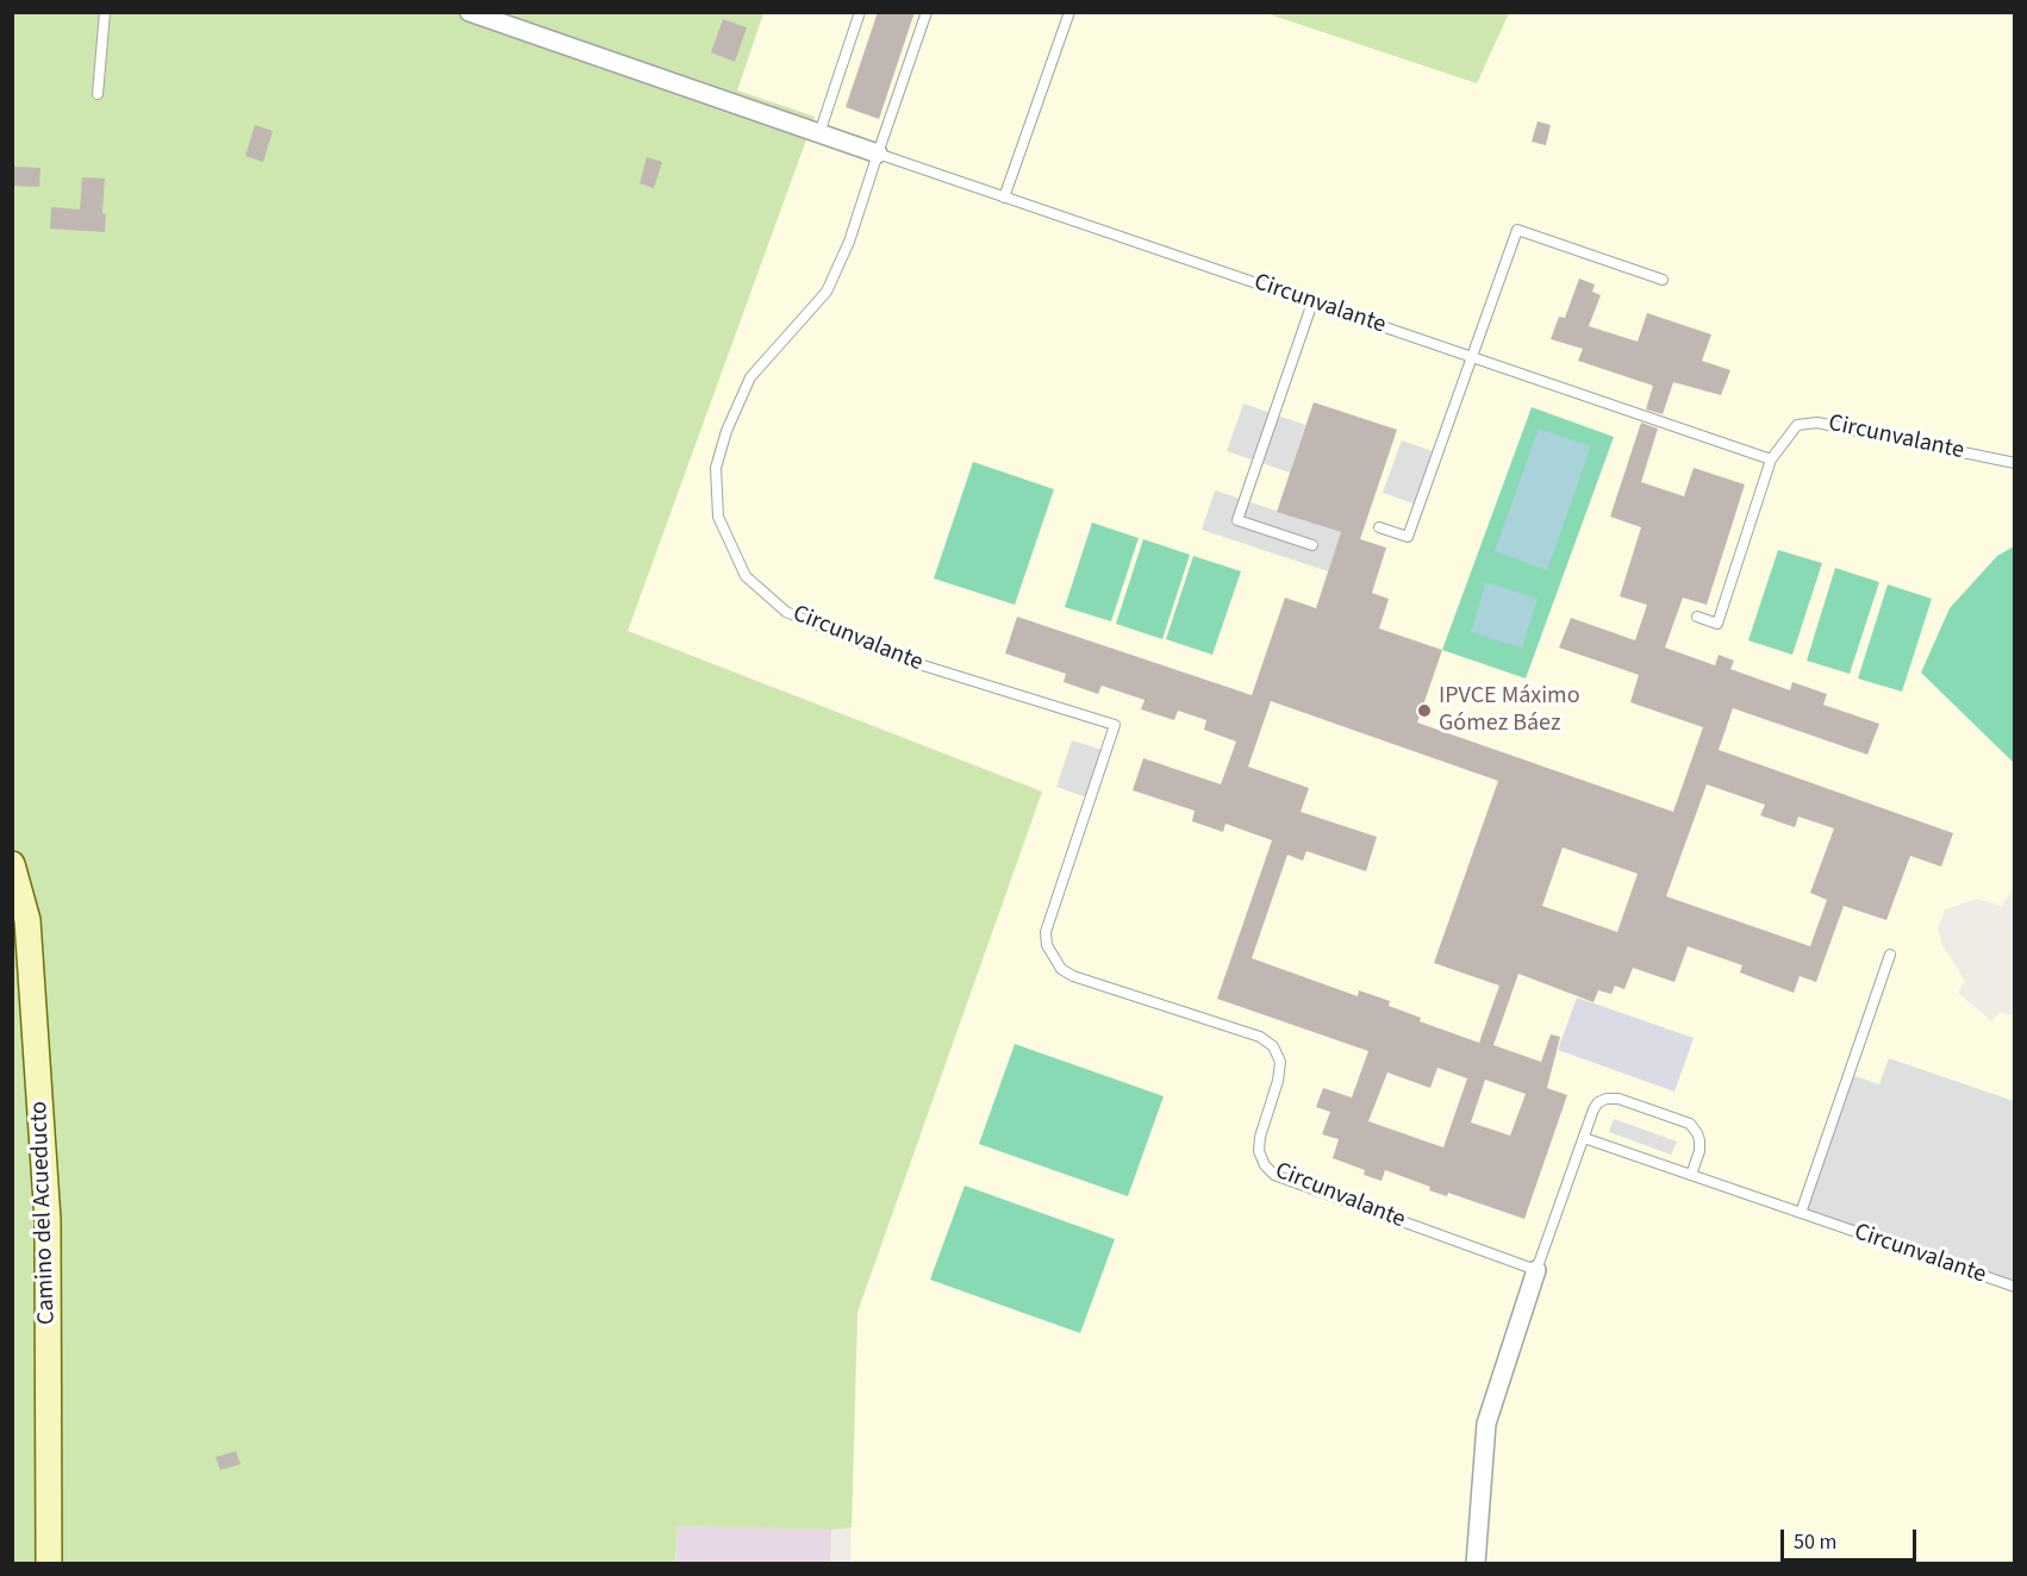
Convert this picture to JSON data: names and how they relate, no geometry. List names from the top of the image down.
{
  "streets": {
    "street": ["Camino del Acueducto"],
    "lane": ["Circunvalante"]
  },
  "places": ["IPVCE Máximo Gómez Báez"],
  "scale_bar": "50 m"
}
